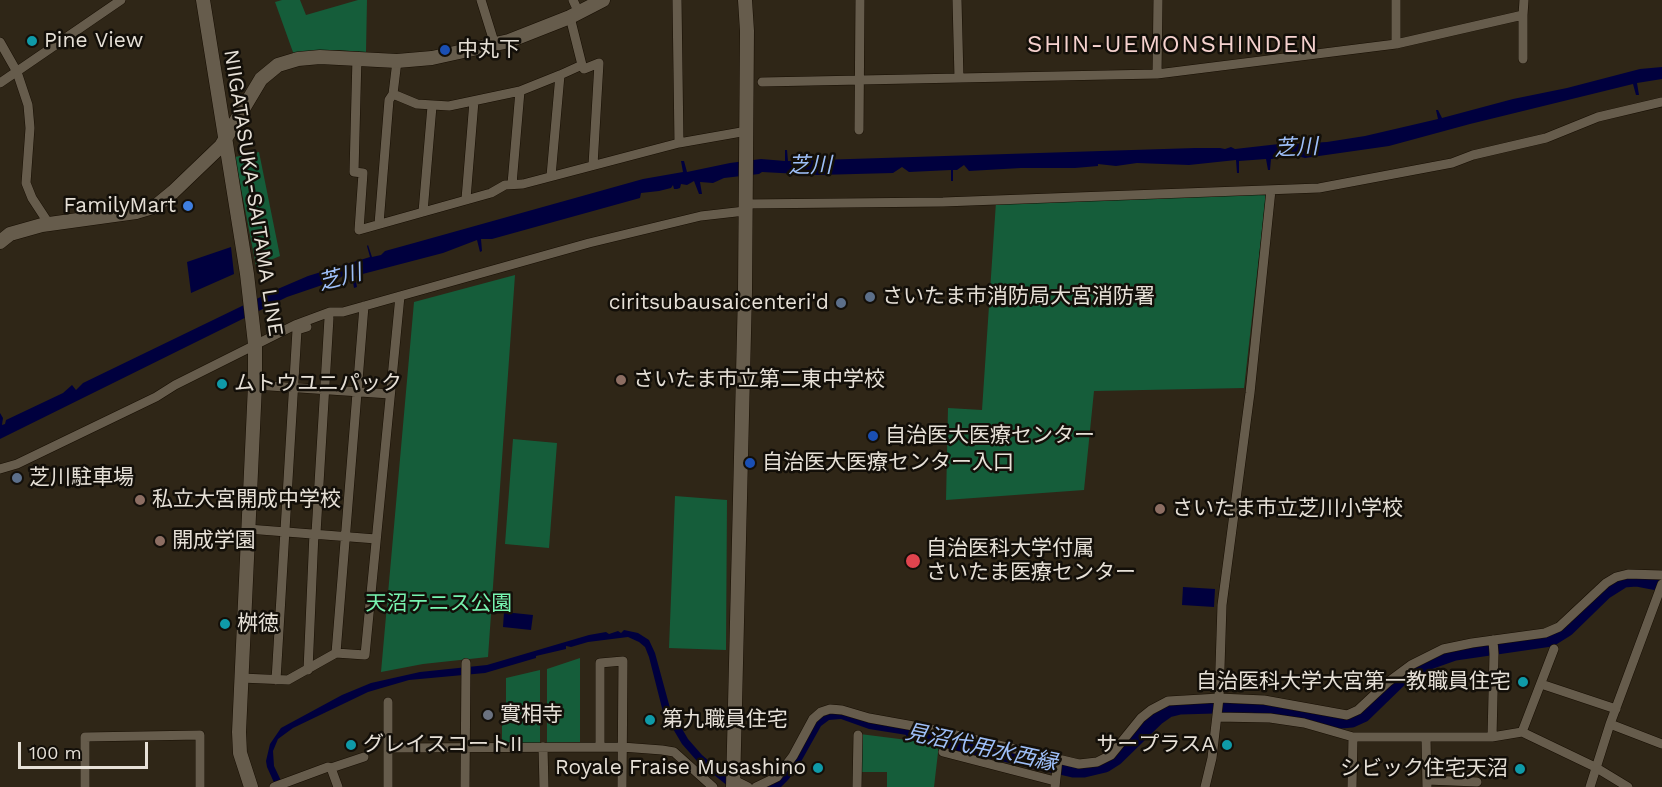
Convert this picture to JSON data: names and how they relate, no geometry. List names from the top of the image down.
{
  "streets": {
    "street": ["NIIGATASUKA-SAITAMA LINE"]
  },
  "districts": ["SHIN-UEMONSHINDEN"],
  "water": ["芝川", "見沼代用水西縁"],
  "parks": ["天沼テニス公園"],
  "places": [
    "Pine View",
    "中丸下",
    "FamilyMart",
    "さいたま市消防局大宮消防署",
    "ciritsubausaicenteri'd",
    "さいたま市立第二東中学校",
    "ムトウユニパック",
    "自治医大医療センター",
    "自治医大医療センター入口",
    "芝川駐車場",
    "私立大宮開成中学校",
    "さいたま市立芝川小学校",
    "開成学園",
    "自治医科大学付属 さいたま医療センター",
    "桝徳",
    "自治医科大学大宮第一教職員住宅",
    "實相寺",
    "第九職員住宅",
    "グレイスコートII",
    "サープラスA",
    "Royale Fraise Musashino",
    "シビック住宅天沼"
  ],
  "scale_bar": "100 m"
}
